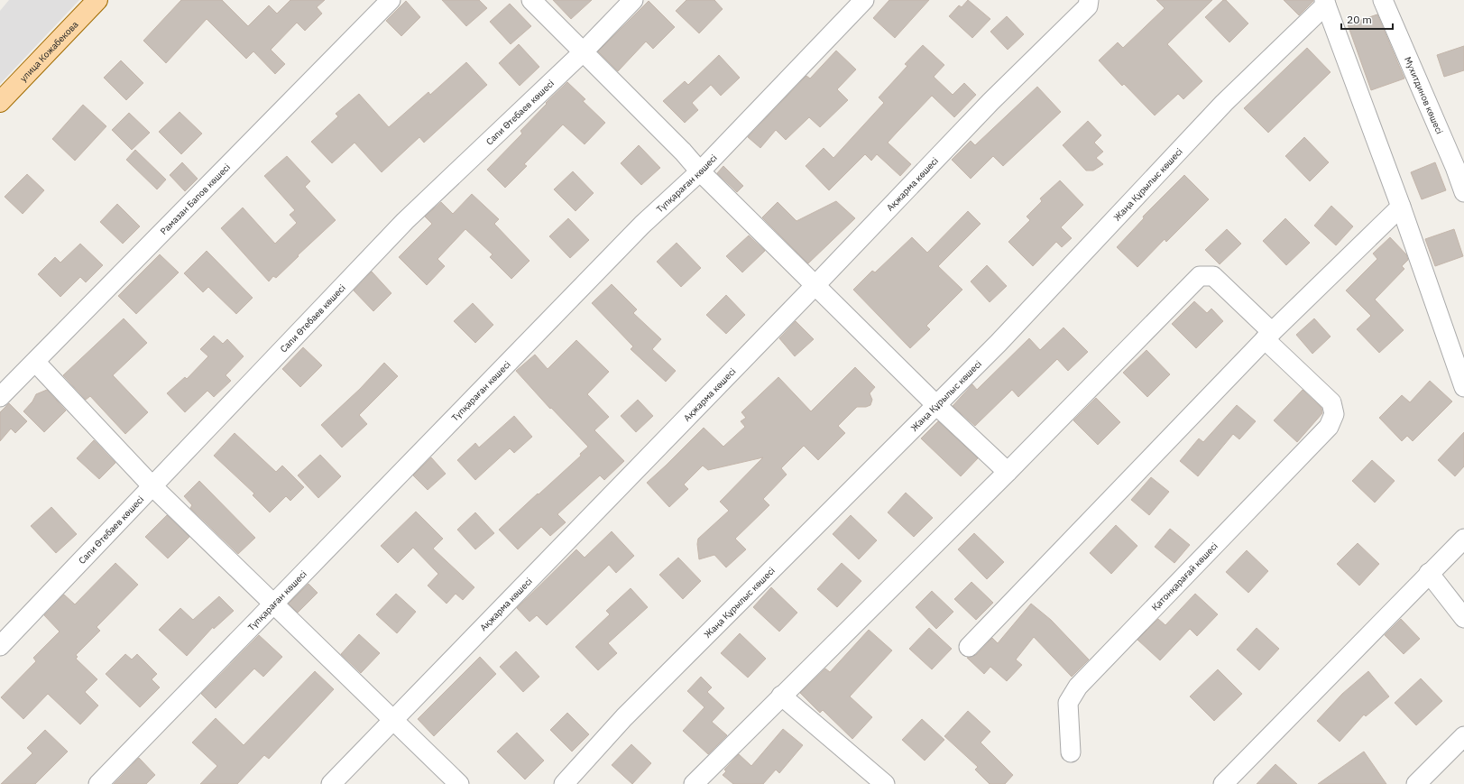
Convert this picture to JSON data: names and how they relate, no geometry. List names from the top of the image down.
{
  "streets": {
    "main road": ["улица Кожабекова"],
    "street": [
      "Мухитдинов көшесі",
      "Сапи Өтебаев көшесі",
      "Түпқараған көшесі",
      "Ақжарма көшесі",
      "Жаңа Құрылыс көшесі",
      "Рамазан Бапов көшесі",
      "Қатонқарағай көшесі"
    ]
  },
  "scale_bar": "20 m"
}
